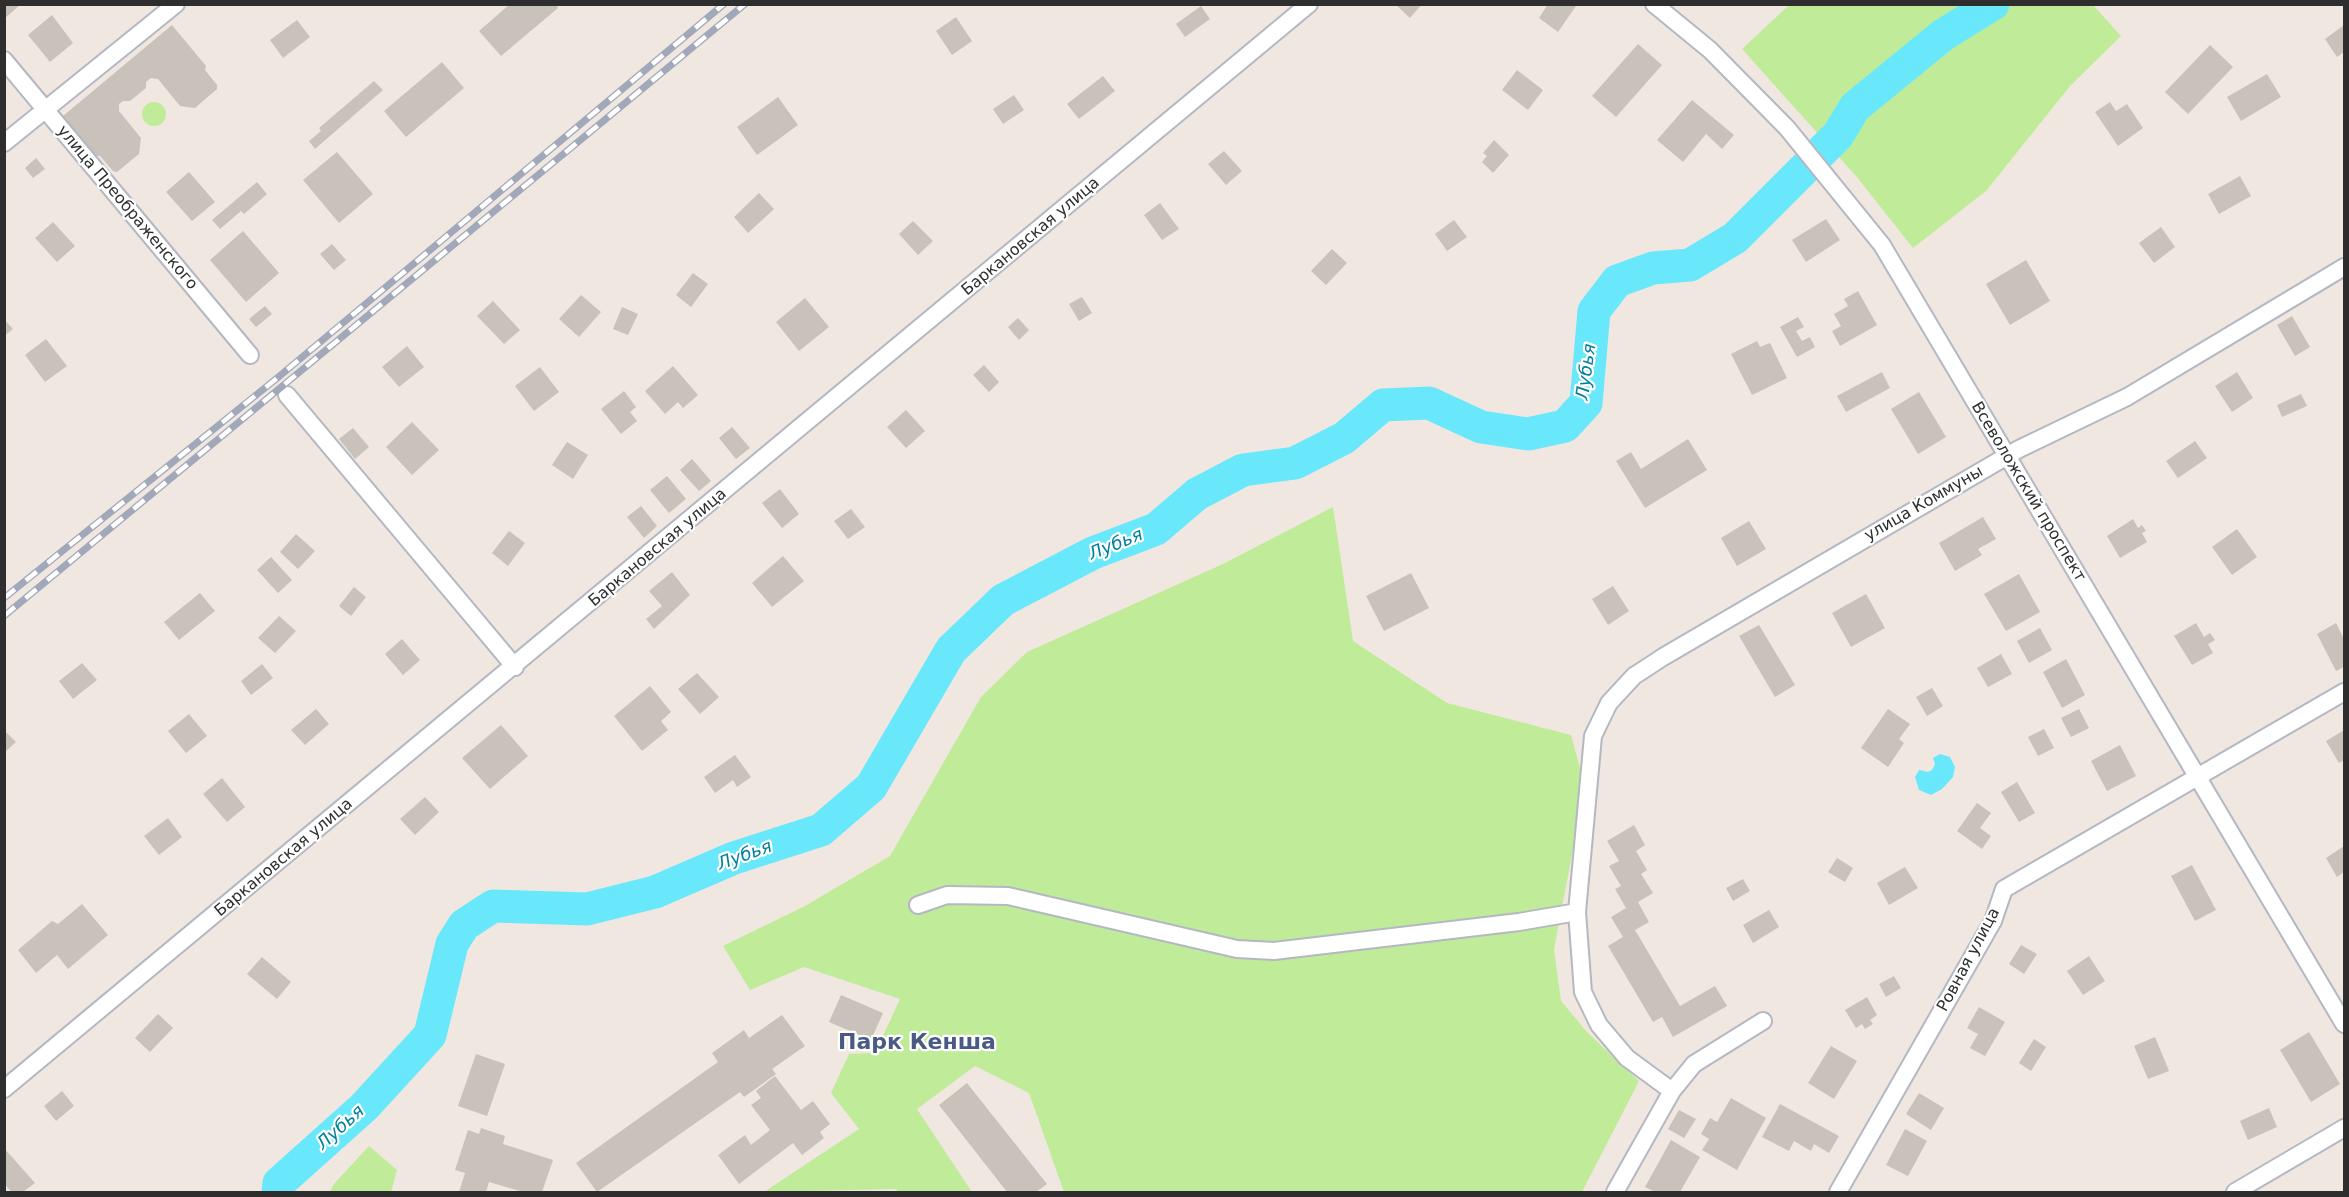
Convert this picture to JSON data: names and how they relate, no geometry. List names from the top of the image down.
{
  "streets": {
    "street": [
      "улица Преображенского",
      "Баркановская улица",
      "Всеволожский проспект",
      "улица Коммуны",
      "Ровная улица"
    ]
  },
  "crossings": [
    ["Всеволожский проспект", "улица Коммуны"],
    ["Всеволожский проспект", "Ровная улица"]
  ],
  "districts": ["Парк Кенша"],
  "water": ["Лубья"]
}
